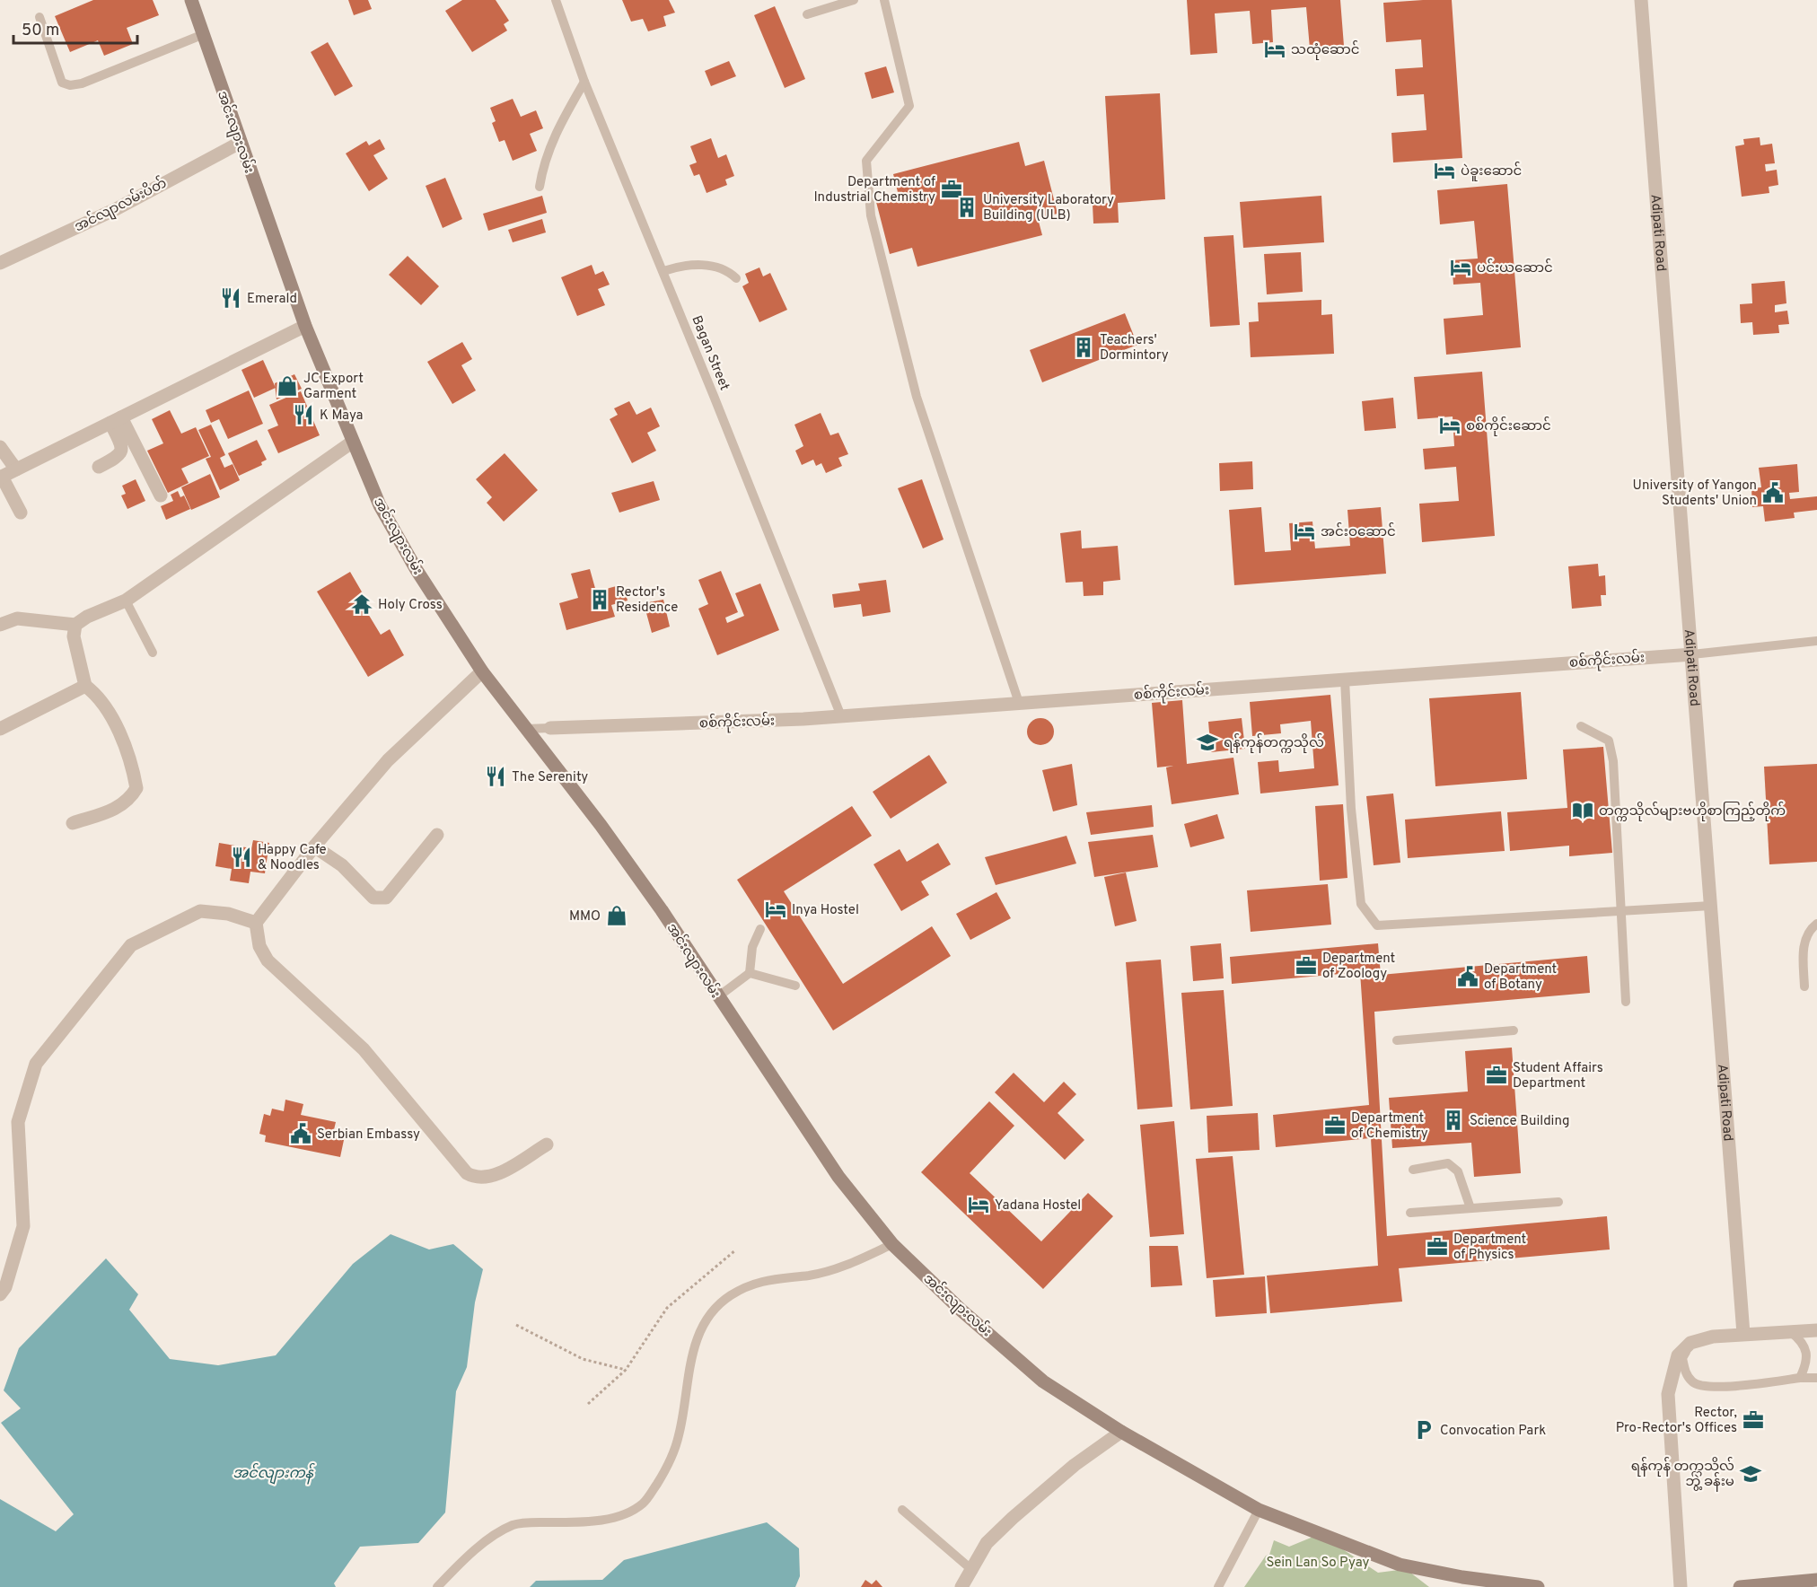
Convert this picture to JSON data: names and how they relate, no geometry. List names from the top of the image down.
{
  "streets": {
    "main road": ["အင်းလျားလမ်း"],
    "street": ["အင်လျာလမ်းပိတ်", "Adipati Road", "စစ်ကိုင်းလမ်း"],
    "lane": ["Bagan Street"]
  },
  "crossings": [
    ["အင်းလျားလမ်း", "အင်လျာလမ်းပိတ်"],
    ["အင်းလျားလမ်း", "စစ်ကိုင်းလမ်း"],
    ["Adipati Road", "စစ်ကိုင်းလမ်း"],
    ["Bagan Street", "စစ်ကိုင်းလမ်း"]
  ],
  "water": ["အင်လျားကန်"],
  "parks": ["Sein Lan So Pyay"],
  "places": {
    "hotel": [
      "သထုံဆောင်",
      "ပဲခူးဆောင်",
      "ပင်းယဆောင်",
      "စစ်ကိုင်းဆောင်",
      "အင်းဝ‌ဆောင်",
      "Inya Hostel",
      "Yadana Hostel"
    ],
    "office": [
      "Department of Industrial Chemistry",
      "Department of Zoology",
      "Student Affairs Department",
      "Department of Chemistry",
      "Department of Physics",
      "Rector, Pro-Rector's Offices"
    ],
    "building": [
      "University Laboratory Building (ULB)",
      "Teachers' Dormintory",
      "Rector's Residence",
      "Science Building"
    ],
    "restaurant": [
      "Emerald",
      "K Maya",
      "The Serenity",
      "Happy Cafe & Noodles"
    ],
    "shop": ["JC Export Garment", "MMO"],
    "public building": ["University of Yangon Students' Union", "Department of Botany", "Serbian Embassy"],
    "temple": ["Holy Cross"],
    "school or university": ["ရန်ကုန်တက္ကသိုလ်", "ရန်ကုန် တက္ကသိုလ် ဘွဲ့ ခန်းမ"],
    "library": ["တက္ကသိုလ်များဗဟိုစာကြည့်တိုက်"],
    "parking": ["Convocation Park"]
  },
  "scale_bar": "50 m"
}
